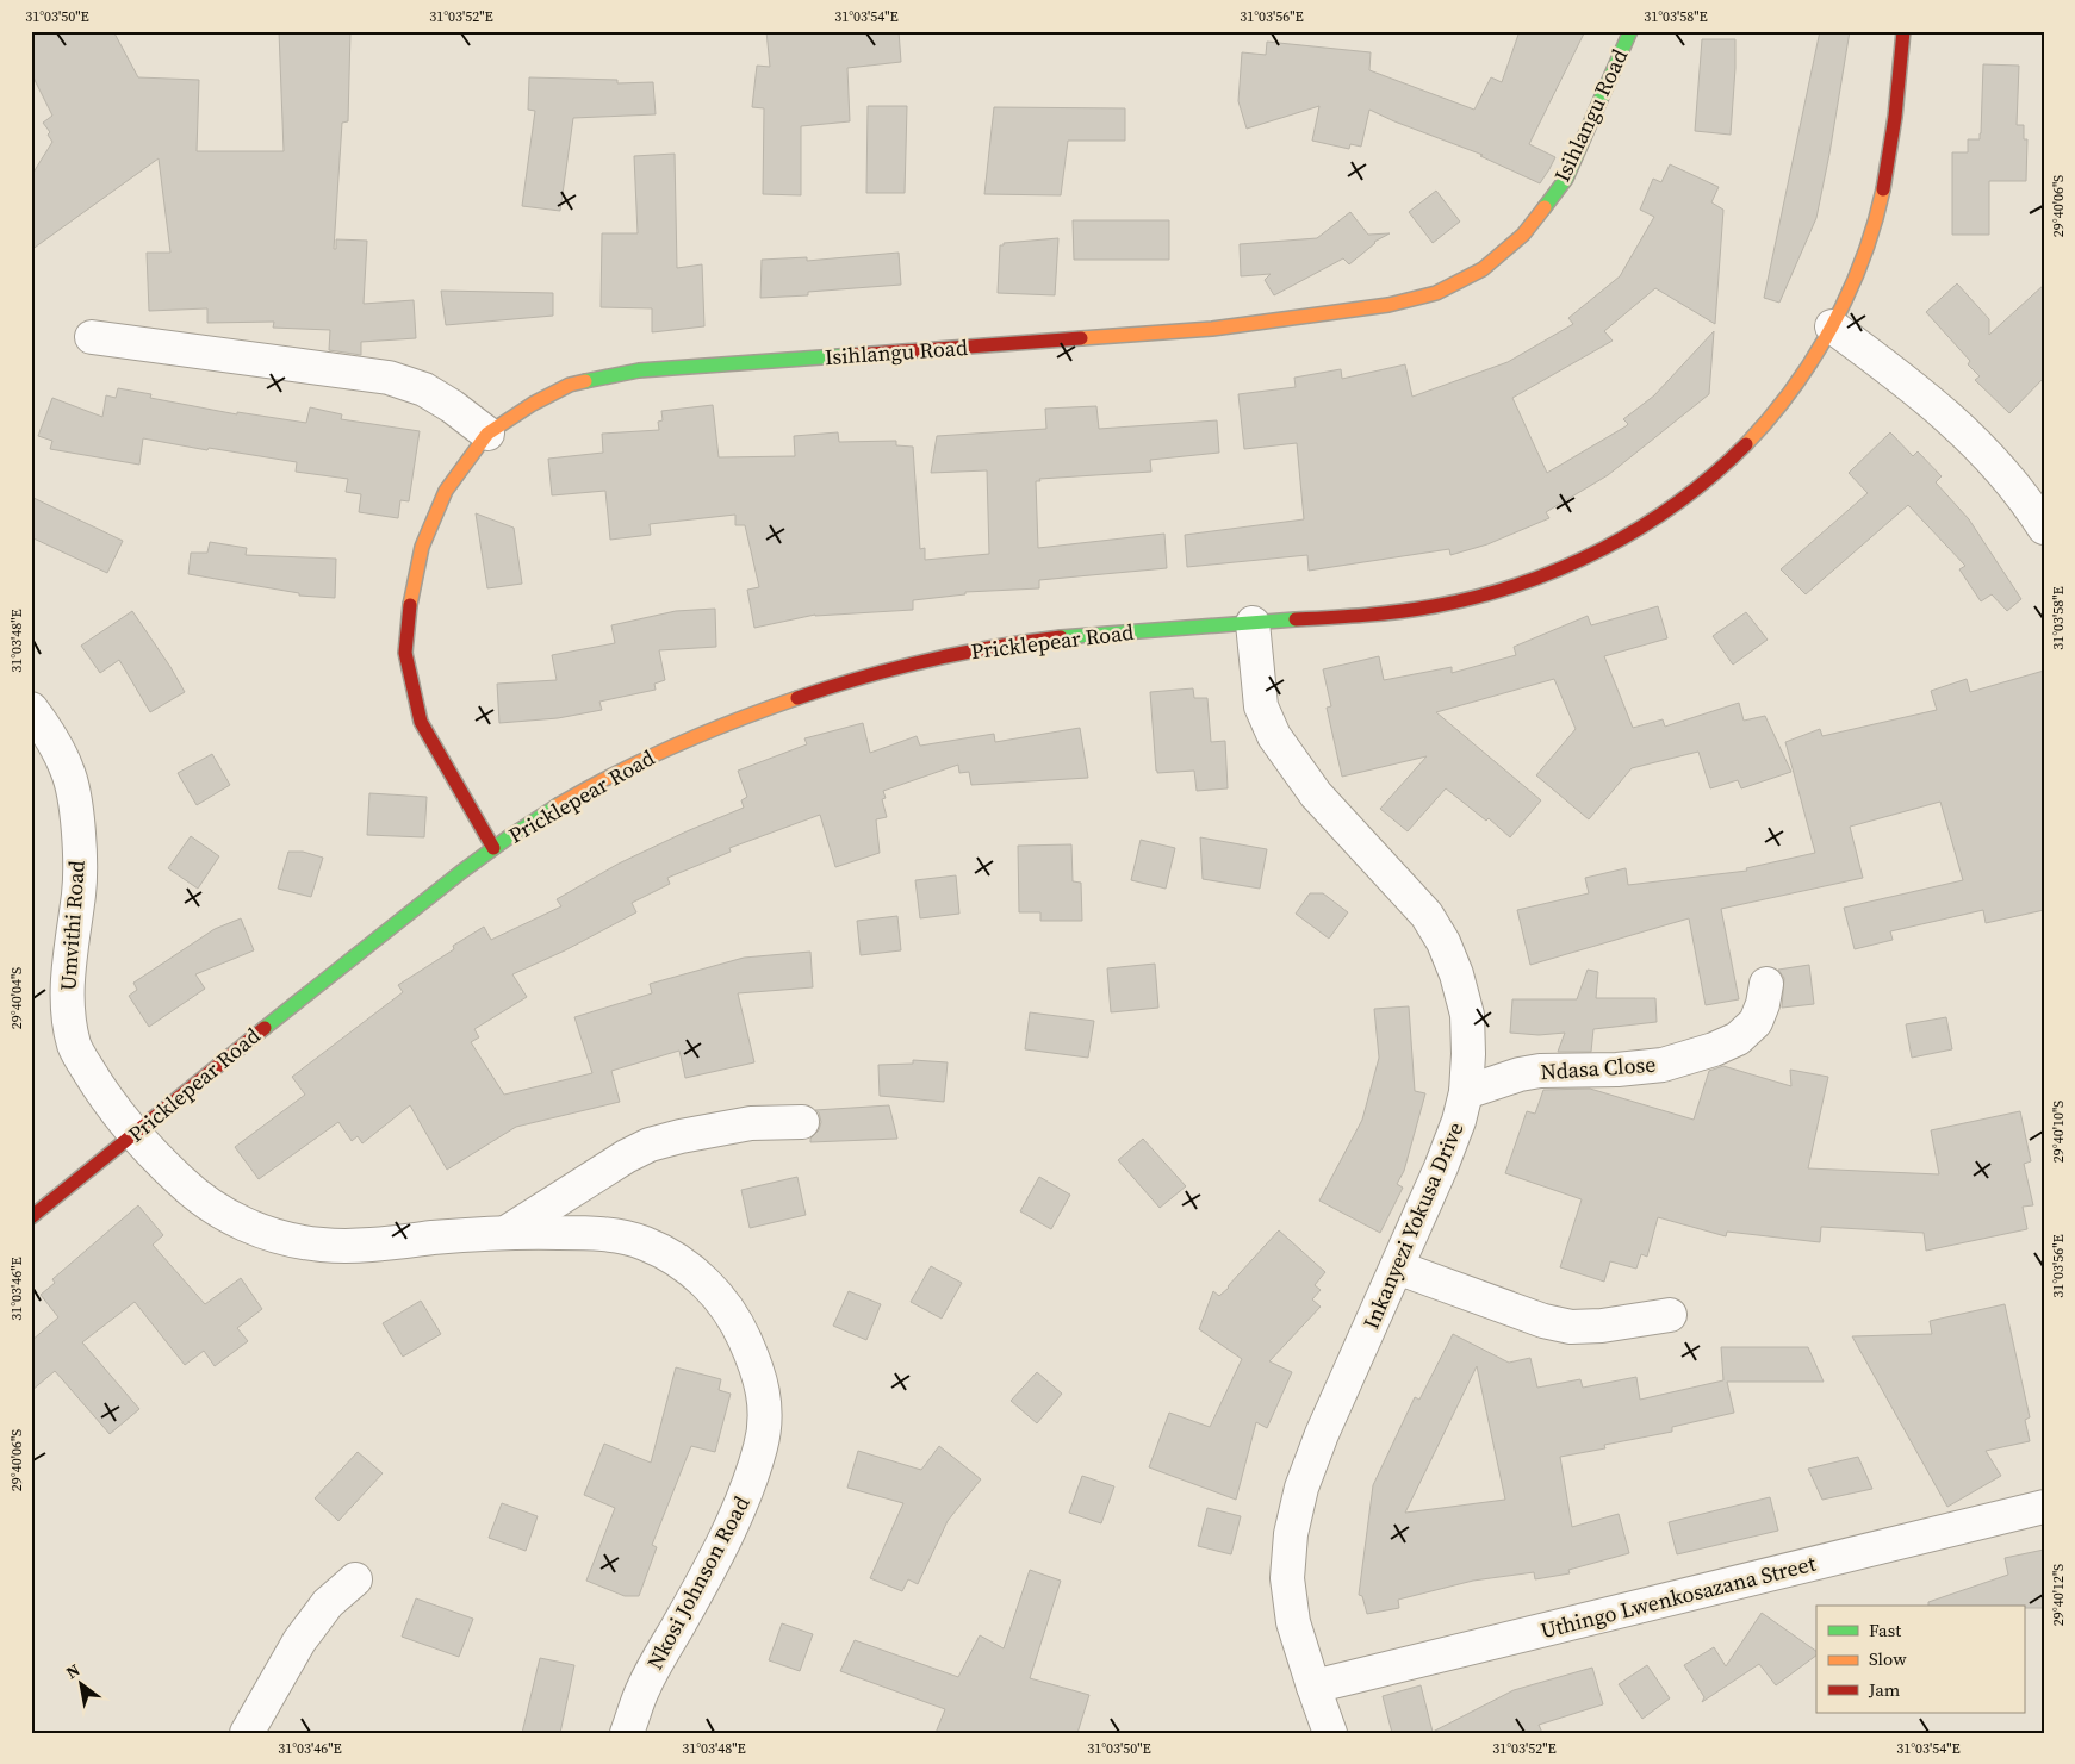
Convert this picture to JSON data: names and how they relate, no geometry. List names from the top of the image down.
{
  "streets": {
    "street": [
      "Isihlangu Road",
      "Pricklepear Road",
      "Umvithi Road",
      "Ndasa Close",
      "Inkanyezi Yokusa Drive",
      "Nkosi Johnson Road",
      "Uthingo Lwenkosazana Street"
    ]
  },
  "crossings": [
    ["Isihlangu Road", "Pricklepear Road"],
    ["Pricklepear Road", "Umvithi Road"],
    ["Pricklepear Road", "Inkanyezi Yokusa Drive"],
    ["Pricklepear Road", "Nkosi Johnson Road"],
    ["Umvithi Road", "Nkosi Johnson Road"],
    ["Ndasa Close", "Inkanyezi Yokusa Drive"],
    ["Inkanyezi Yokusa Drive", "Uthingo Lwenkosazana Street"]
  ],
  "legend": ["Fast", "Slow", "Jam"],
  "north": "top left",
  "coordinates": [
    "31°03'50\"E",
    "31°03'52\"E",
    "31°03'54\"E",
    "31°03'56\"E",
    "31°03'58\"E",
    "29°40'06\"S",
    "31°03'48\"E",
    "29°40'04\"S",
    "29°40'10\"S",
    "31°03'46\"E",
    "29°40'12\"S"
  ]
}
